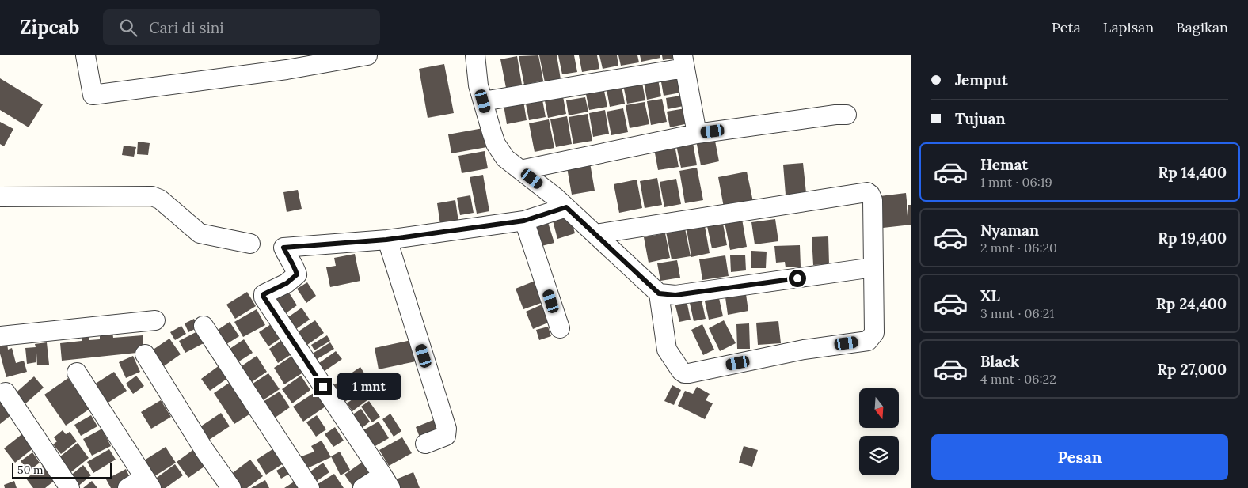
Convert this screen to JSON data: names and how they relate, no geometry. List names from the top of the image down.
{
  "scale_bar": "50 m",
  "north": "bottom",
  "page": {
    "header": "Zipcab",
    "search": "Cari di sini",
    "nav": ["Peta", "Lapisan", "Bagikan"],
    "banner": ["Jemput", "Tujuan"],
    "list": [
      {
        "name": "Hemat",
        "note": "1 mnt · 06:19",
        "value": "Rp 14,400"
      },
      {
        "name": "Nyaman",
        "note": "2 mnt · 06:20",
        "value": "Rp 19,400"
      },
      {
        "name": "XL",
        "note": "3 mnt · 06:21",
        "value": "Rp 24,400"
      },
      {
        "name": "Black",
        "note": "4 mnt · 06:22",
        "value": "Rp 27,000"
      }
    ],
    "bubble": "1 mnt",
    "buttons": "Pesan",
    "scale": "50 m"
  }
}
